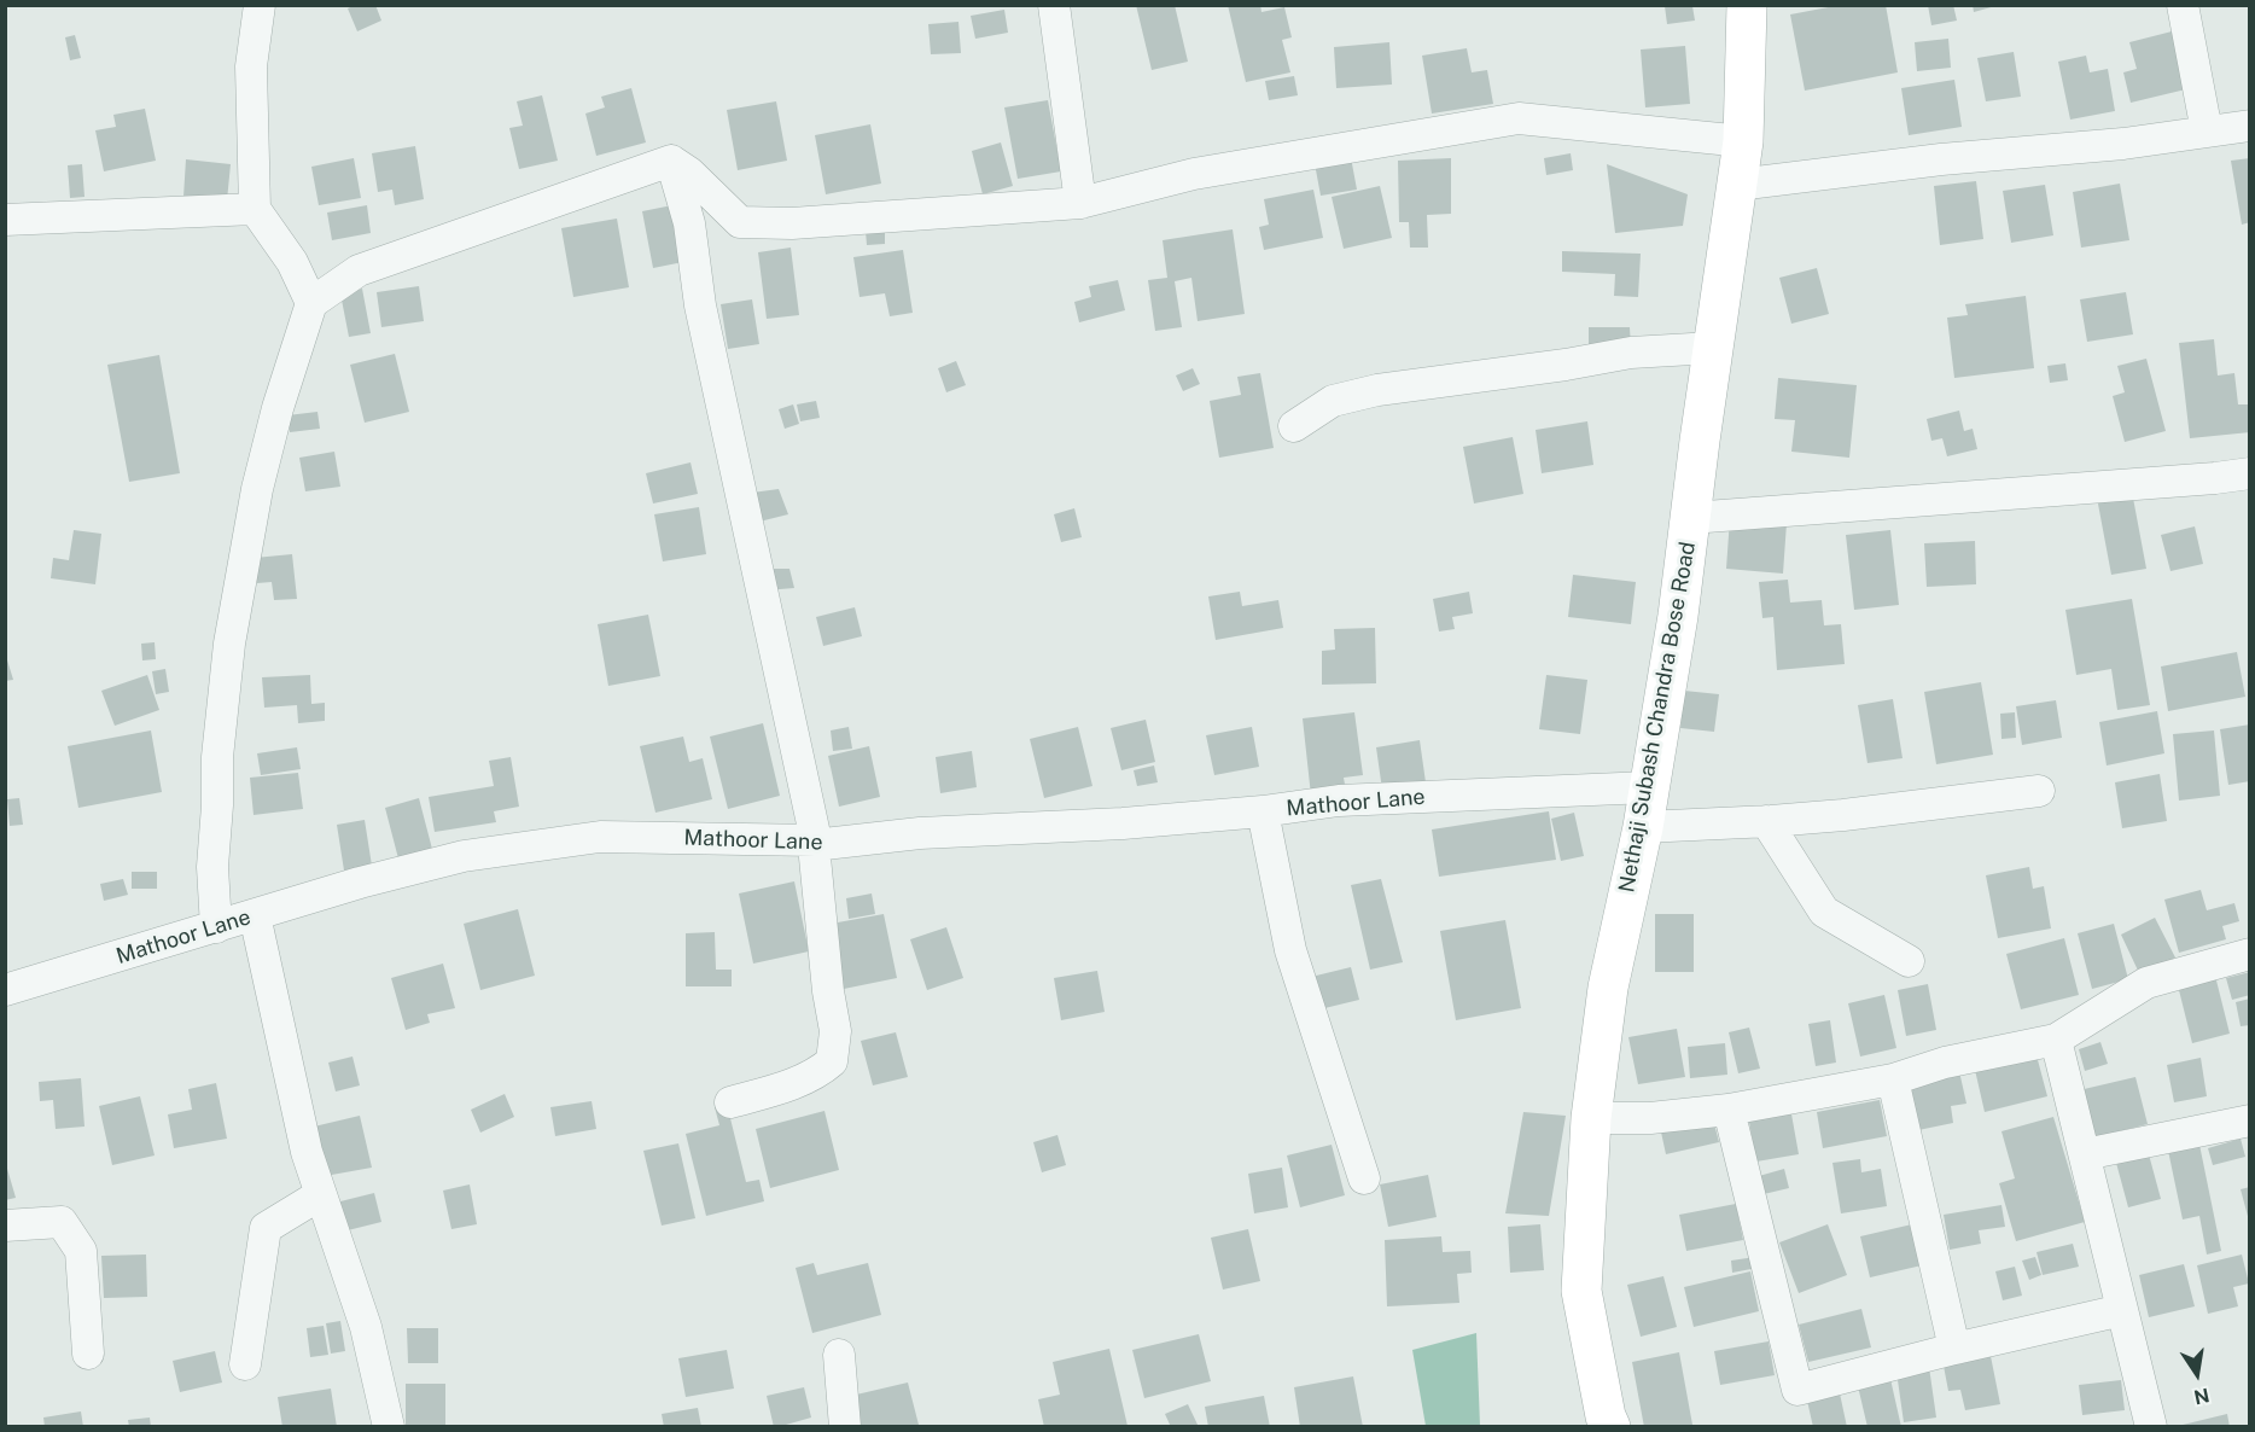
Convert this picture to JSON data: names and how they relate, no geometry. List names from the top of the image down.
{
  "streets": {
    "main road": ["Nethaji Subash Chandra Bose Road"],
    "street": ["Mathoor Lane"]
  },
  "crossings": [
    ["Nethaji Subash Chandra Bose Road", "Mathoor Lane"]
  ],
  "north": "bottom"
}
